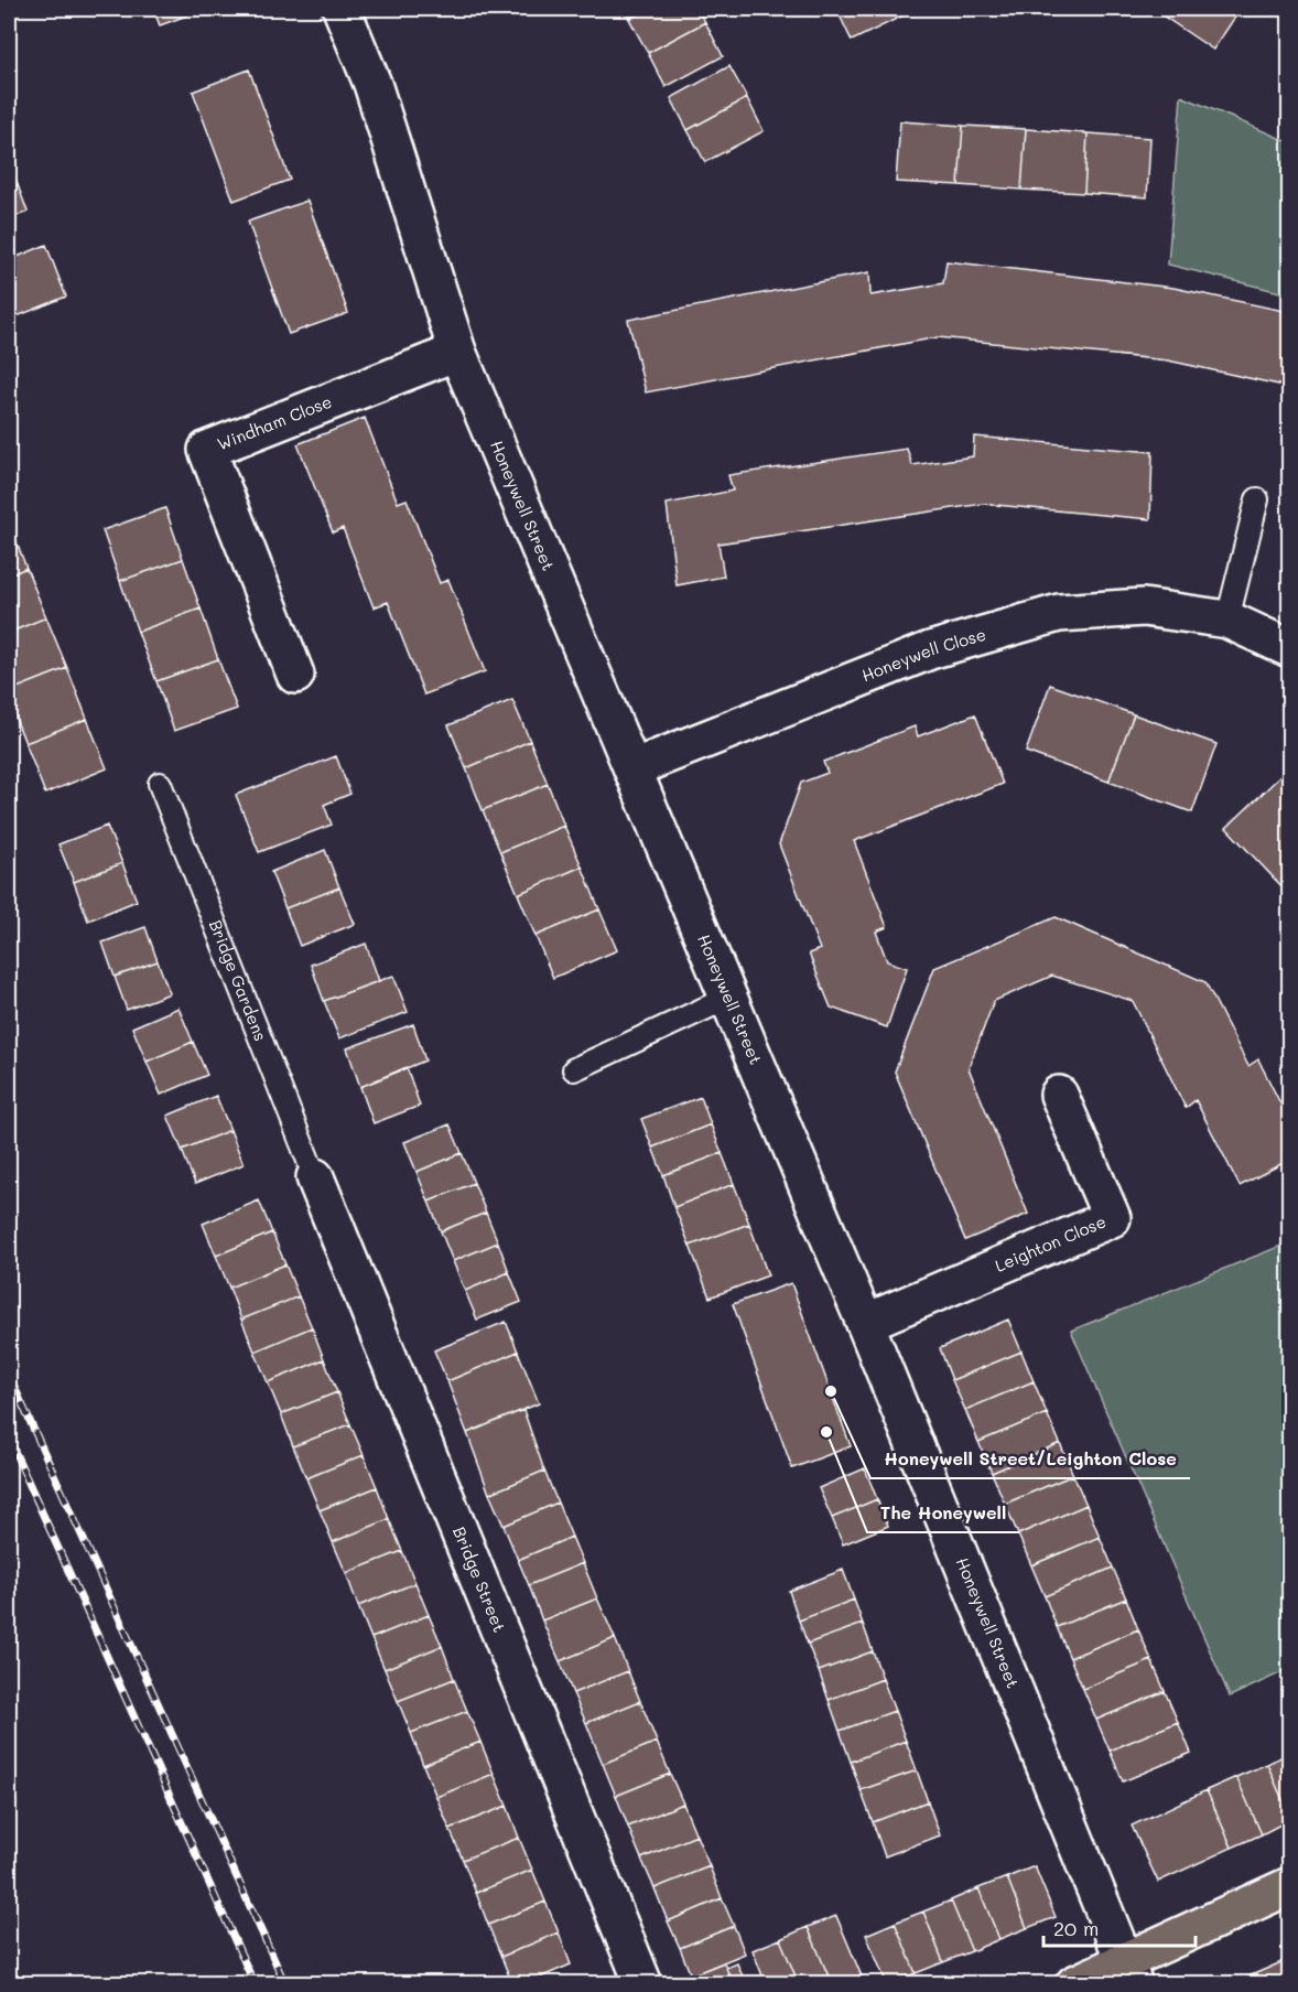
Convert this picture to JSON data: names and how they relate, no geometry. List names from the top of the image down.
{
  "streets": {
    "street": [
      "Windham Close",
      "Honeywell Street",
      "Honeywell Close",
      "Leighton Close",
      "Bridge Street"
    ],
    "lane": ["Bridge Gardens"]
  },
  "crossings": [
    ["Windham Close", "Honeywell Street"],
    ["Honeywell Street", "Honeywell Close"],
    ["Honeywell Street", "Leighton Close"],
    ["Bridge Gardens", "Bridge Street"]
  ],
  "places": ["Honeywell Street/Leighton Close", "The Honeywell"],
  "scale_bar": "20 m"
}
